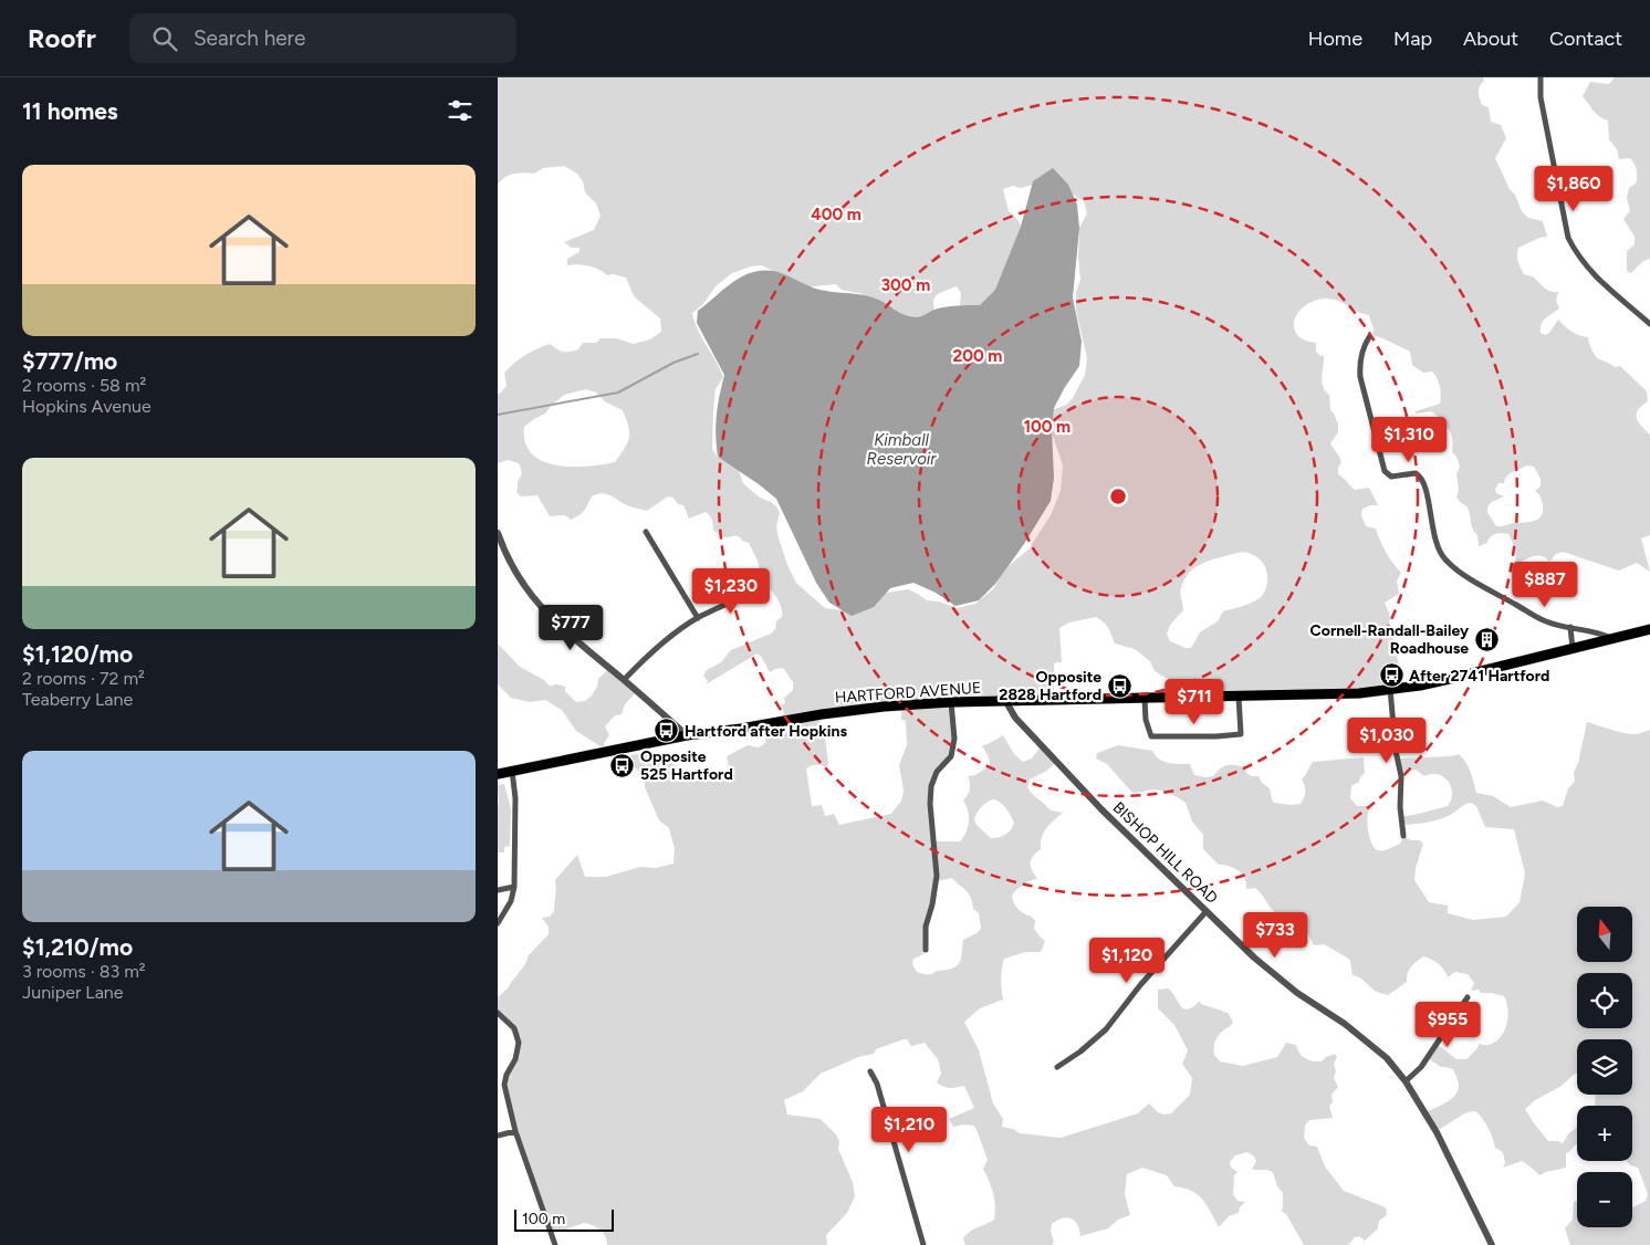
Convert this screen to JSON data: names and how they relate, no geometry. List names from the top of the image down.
{
  "streets": {
    "highway": ["HARTFORD AVENUE"],
    "street": ["BISHOP HILL ROAD"]
  },
  "crossings": [
    ["HARTFORD AVENUE", "BISHOP HILL ROAD"]
  ],
  "water": ["Kimball Reservoir"],
  "places": {
    "building": ["Cornell-Randall-Bailey Roadhouse"],
    "bus stop": [
      "After 2741 Hartford",
      "Opposite 2828 Hartford",
      "Hartford after Hopkins",
      "Opposite 525 Hartford"
    ]
  },
  "scale_bar": "100 m",
  "north": "top",
  "page": {
    "header": "Roofr",
    "search": "Search here",
    "nav": [
      "Home",
      "Map",
      "About",
      "Contact"
    ],
    "heading": "11 homes",
    "list": [
      {
        "name": "$777/mo",
        "note": "2 rooms · 58 m² · Hopkins Avenue"
      },
      {
        "name": "$1,120/mo",
        "note": "2 rooms · 72 m² · Teaberry Lane"
      },
      {
        "name": "$1,210/mo",
        "note": "3 rooms · 83 m² · Juniper Lane"
      }
    ],
    "price": [
      "$1,860",
      "$1,310",
      "$887",
      "$1,230",
      "$777",
      "$711",
      "$1,030",
      "$733",
      "$1,120",
      "$955",
      "$1,210"
    ],
    "map_buttons": ["+", "−"],
    "scale": "100 m"
  },
  "rings": [
    "400 m",
    "300 m",
    "200 m",
    "100 m"
  ]
}
